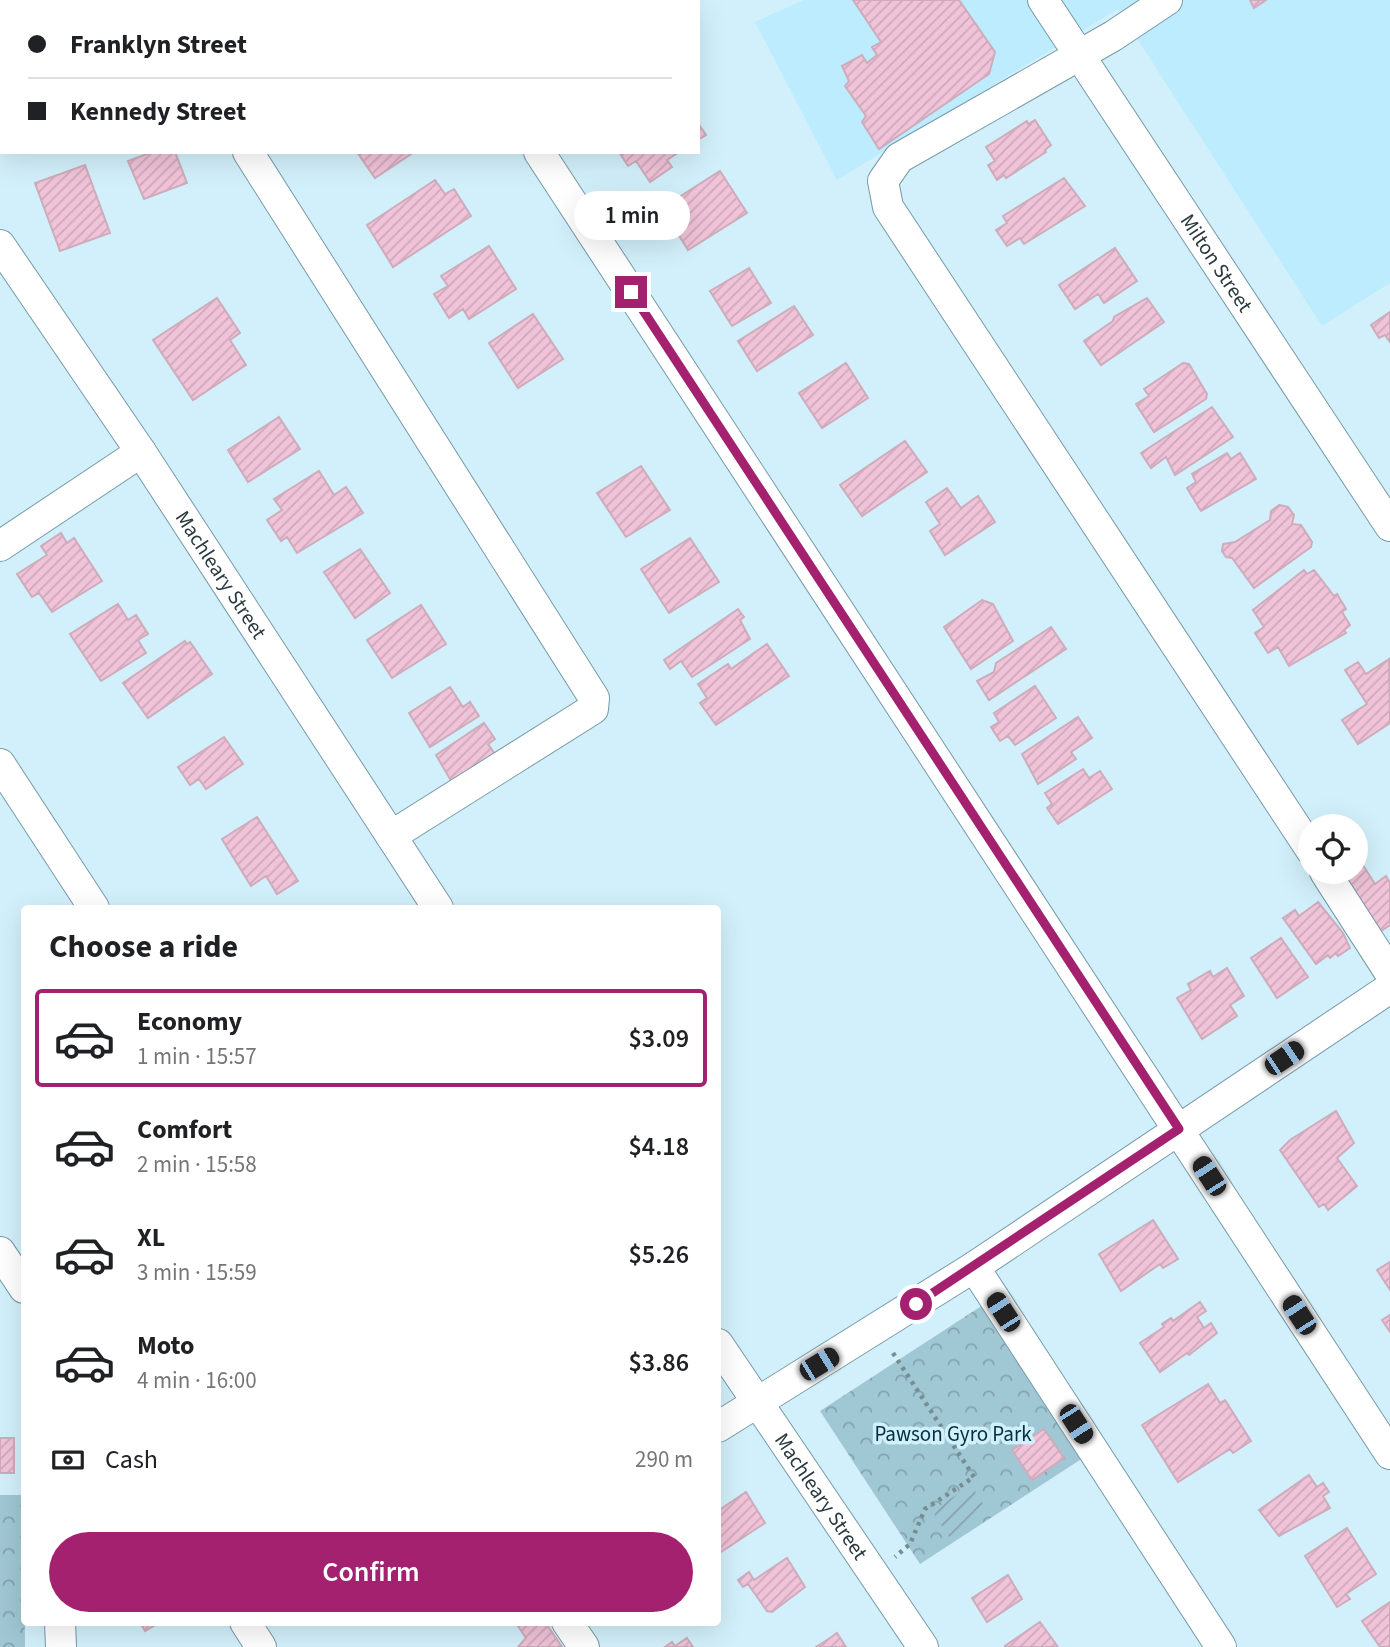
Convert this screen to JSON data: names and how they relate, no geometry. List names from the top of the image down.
{
  "streets": {
    "street": ["Milton Street", "Machleary Street"]
  },
  "parks": ["Pawson Gyro Park"],
  "page": {
    "banner": ["Franklyn Street", "Kennedy Street"],
    "bubble": "1 min",
    "heading": "Choose a ride",
    "list": [
      {
        "name": "Economy",
        "note": "1 min · 15:57",
        "value": "$3.09"
      },
      {
        "name": "Comfort",
        "note": "2 min · 15:58",
        "value": "$4.18"
      },
      {
        "name": "XL",
        "note": "3 min · 15:59",
        "value": "$5.26"
      },
      {
        "name": "Moto",
        "note": "4 min · 16:00",
        "value": "$3.86"
      }
    ],
    "pay": ["Cash", "290 m"],
    "buttons": "Confirm"
  }
}
